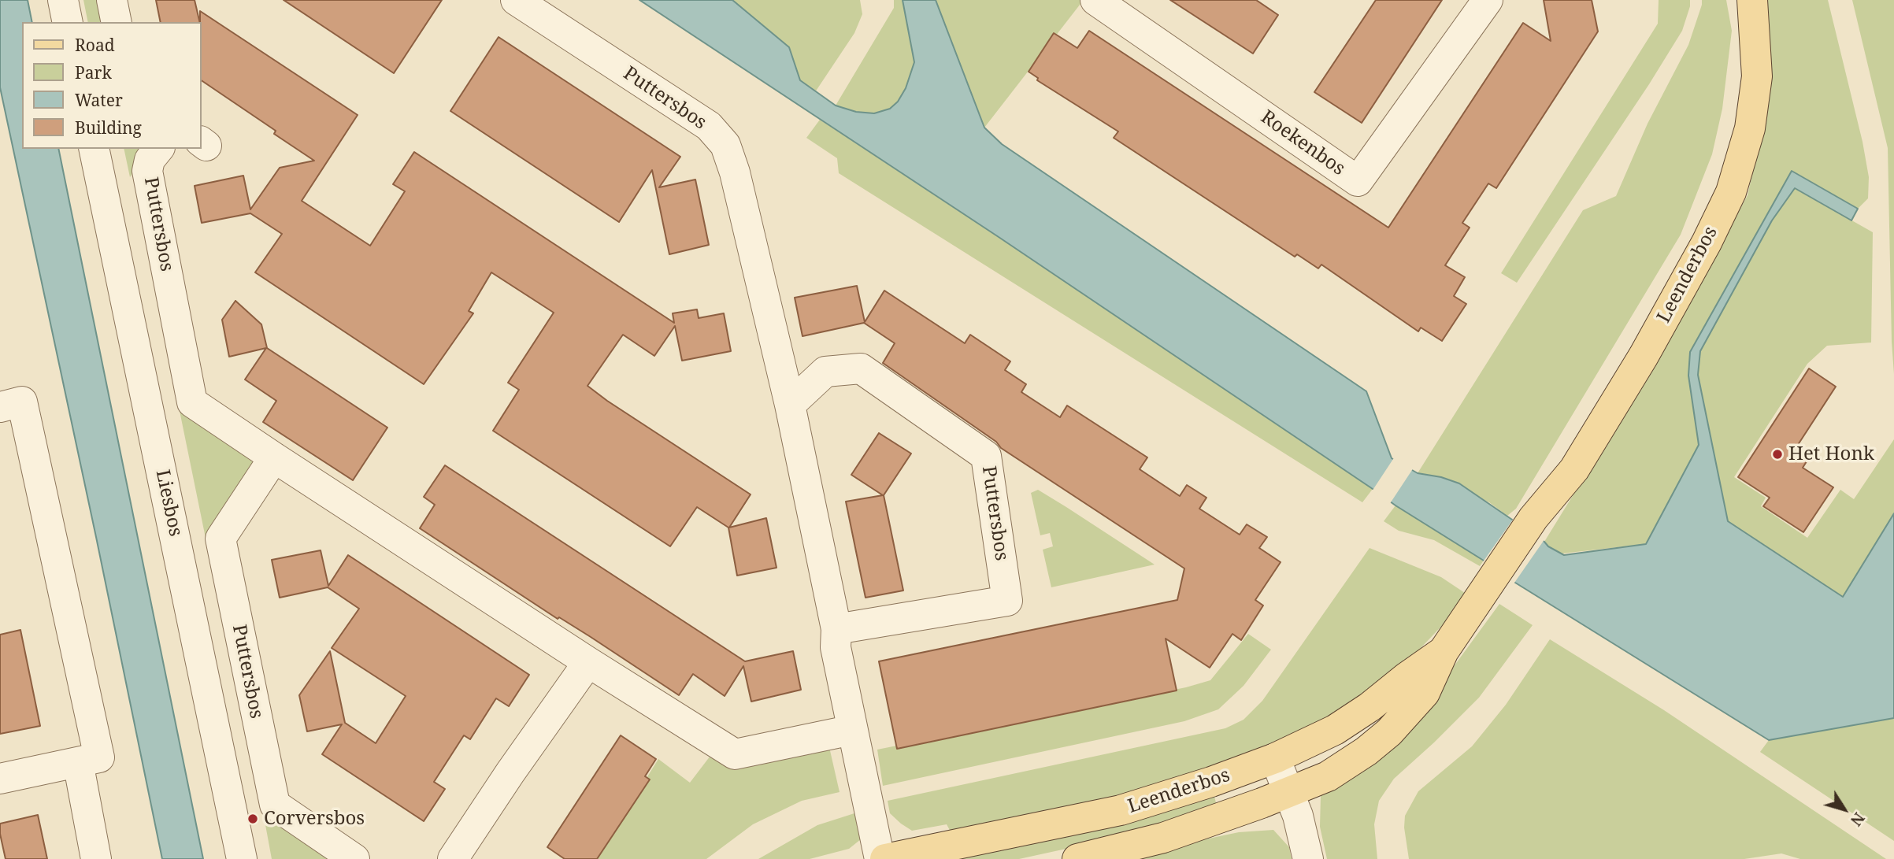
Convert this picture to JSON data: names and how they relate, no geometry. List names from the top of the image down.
{
  "streets": {
    "main road": ["Leenderbos"],
    "street": ["Puttersbos", "Roekenbos", "Liesbos"]
  },
  "places": ["Het Honk", "Corversbos"],
  "legend": [
    "Road",
    "Park",
    "Water",
    "Building"
  ],
  "north": "bottom right"
}
